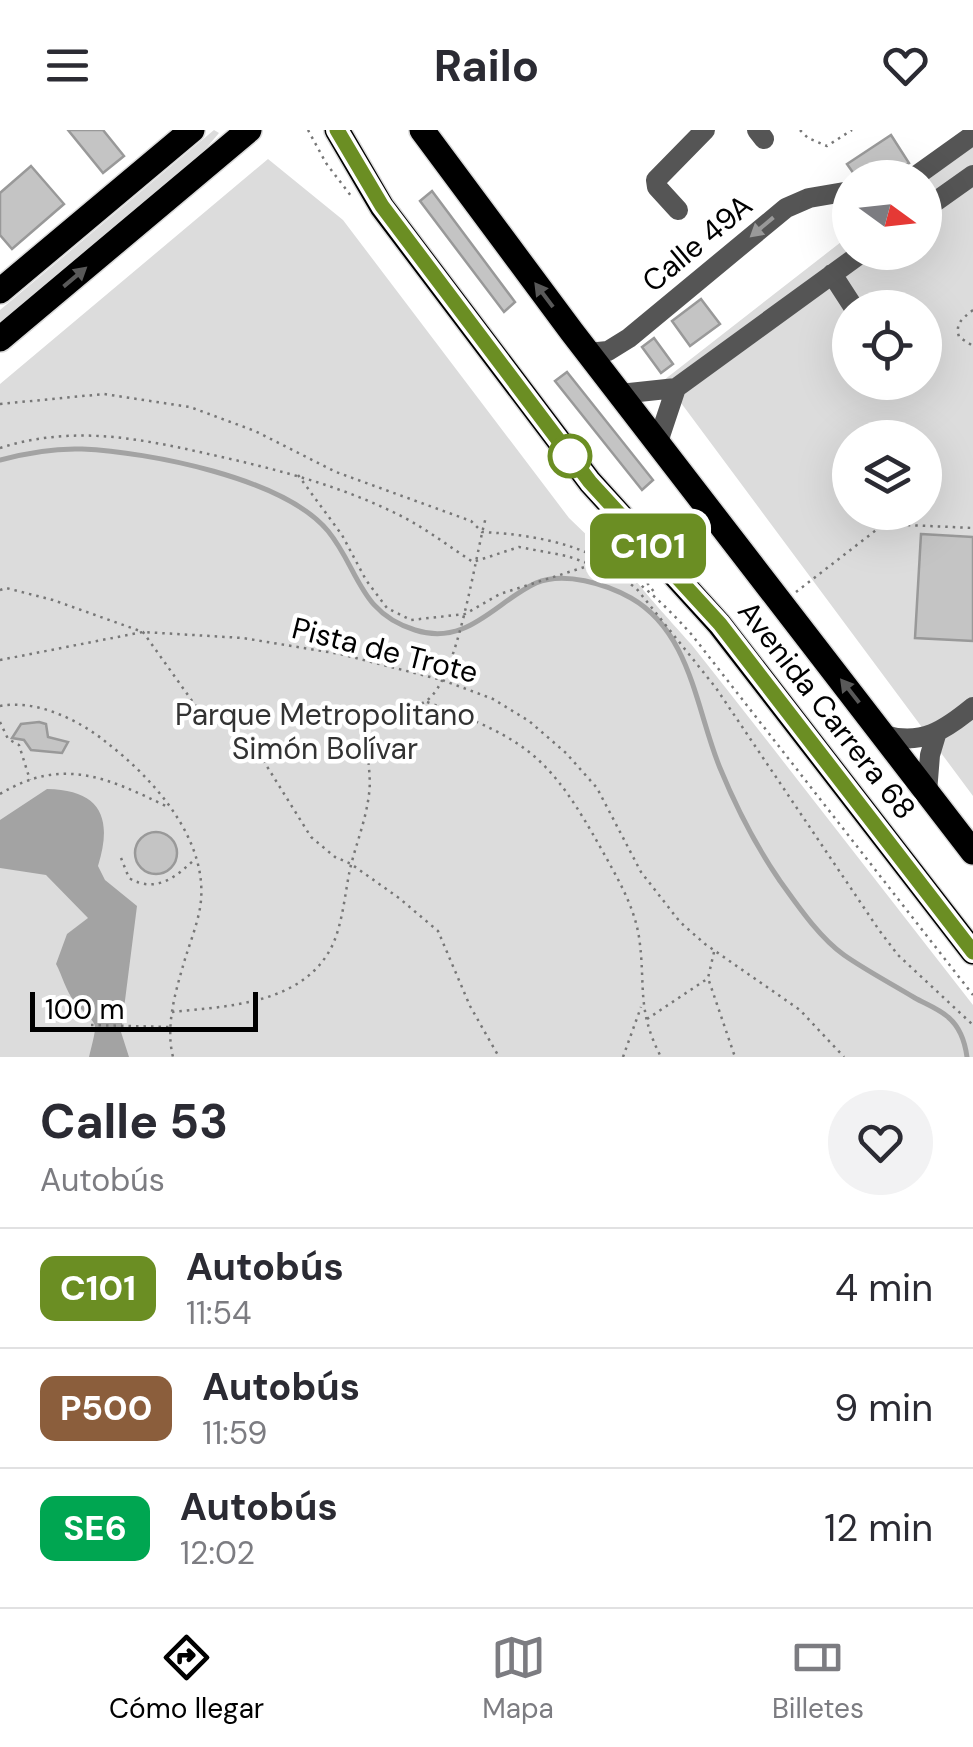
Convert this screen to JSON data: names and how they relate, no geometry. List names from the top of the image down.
{
  "streets": {
    "main road": ["Avenida Carrera 68"],
    "street": ["Calle 49A"],
    "path": ["Pista de Trote"]
  },
  "crossings": [
    ["Calle 49A", "Avenida Carrera 68"]
  ],
  "parks": ["Parque Metropolitano Simón Bolívar"],
  "lines": ["bus line C101"],
  "scale_bar": "100 m",
  "north": "right",
  "page": {
    "header": "Railo",
    "on_map": "C101",
    "scale": "100 m",
    "heading": ["Calle 53", "Autobús"],
    "list": [
      {
        "mark": "C101",
        "name": "Autobús",
        "note": "11:54",
        "value": "4 min"
      },
      {
        "mark": "P500",
        "name": "Autobús",
        "note": "11:59",
        "value": "9 min"
      },
      {
        "mark": "SE6",
        "name": "Autobús",
        "note": "12:02",
        "value": "12 min"
      }
    ],
    "tabs": ["Cómo llegar", "Mapa", "Billetes"]
  }
}
